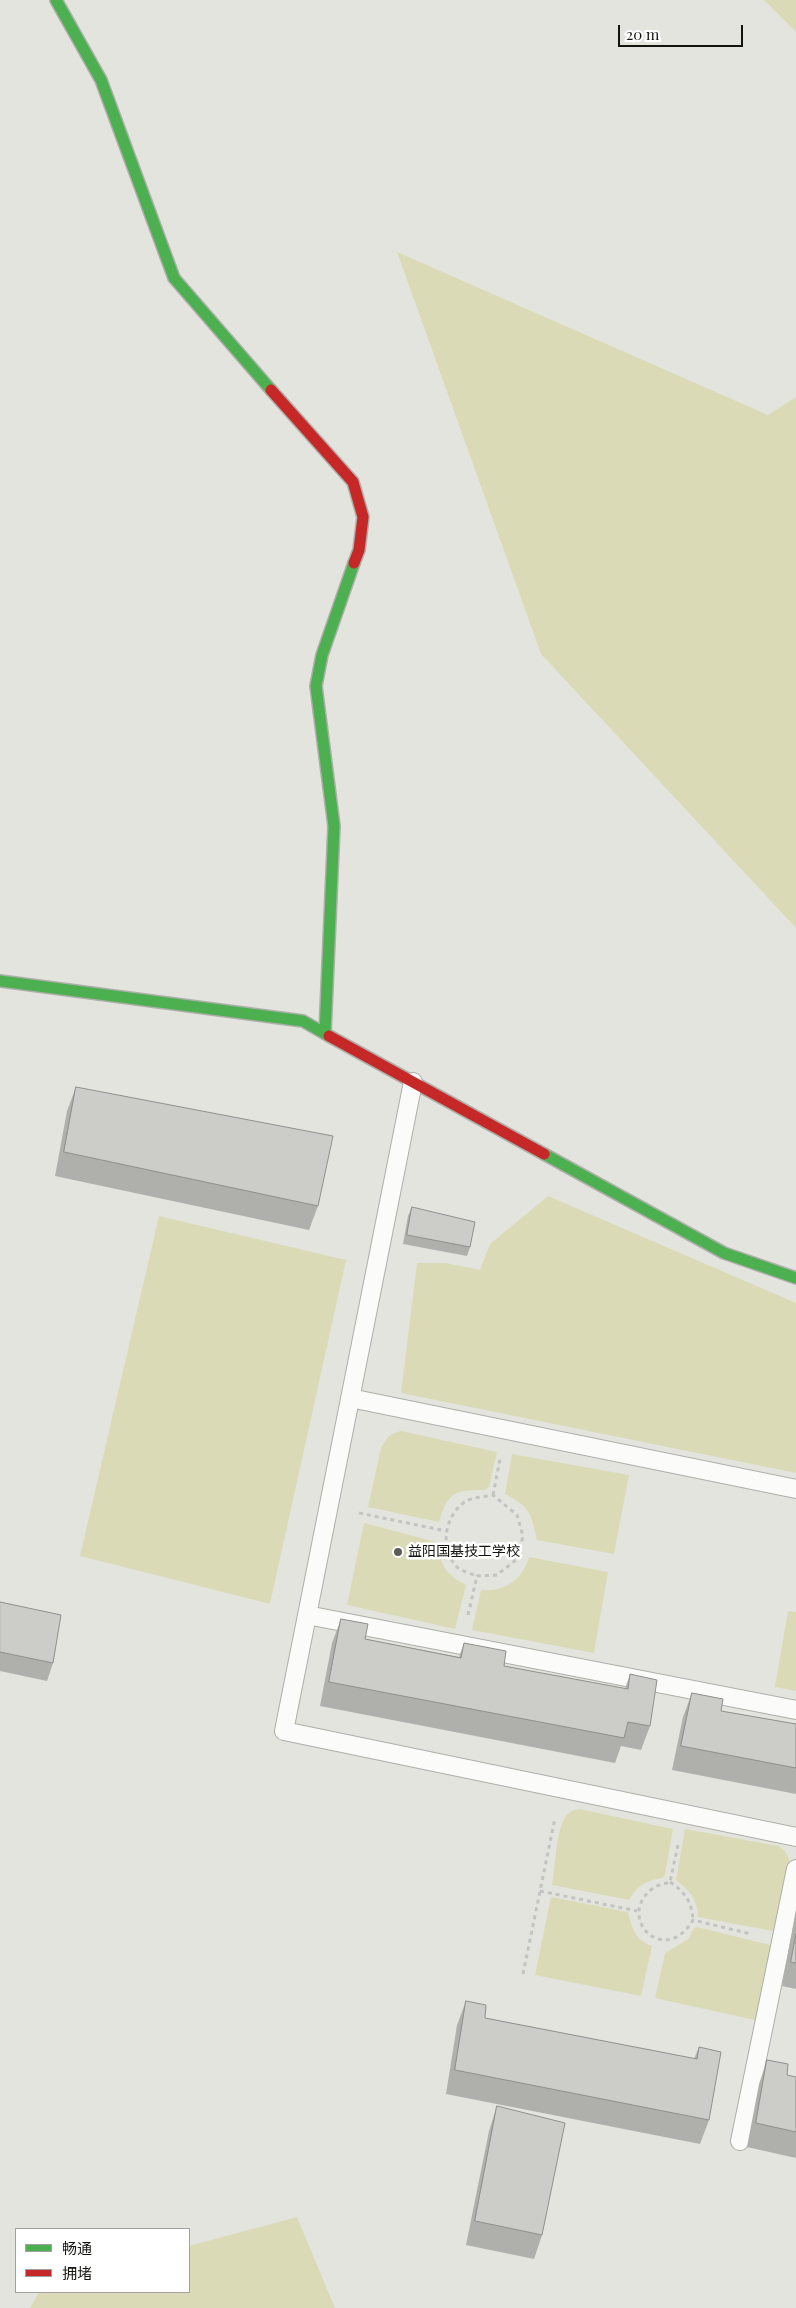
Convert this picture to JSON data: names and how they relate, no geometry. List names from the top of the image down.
{
  "places": ["益阳国基技工学校"],
  "legend": ["畅通", "拥堵"],
  "scale_bar": "20 m"
}
